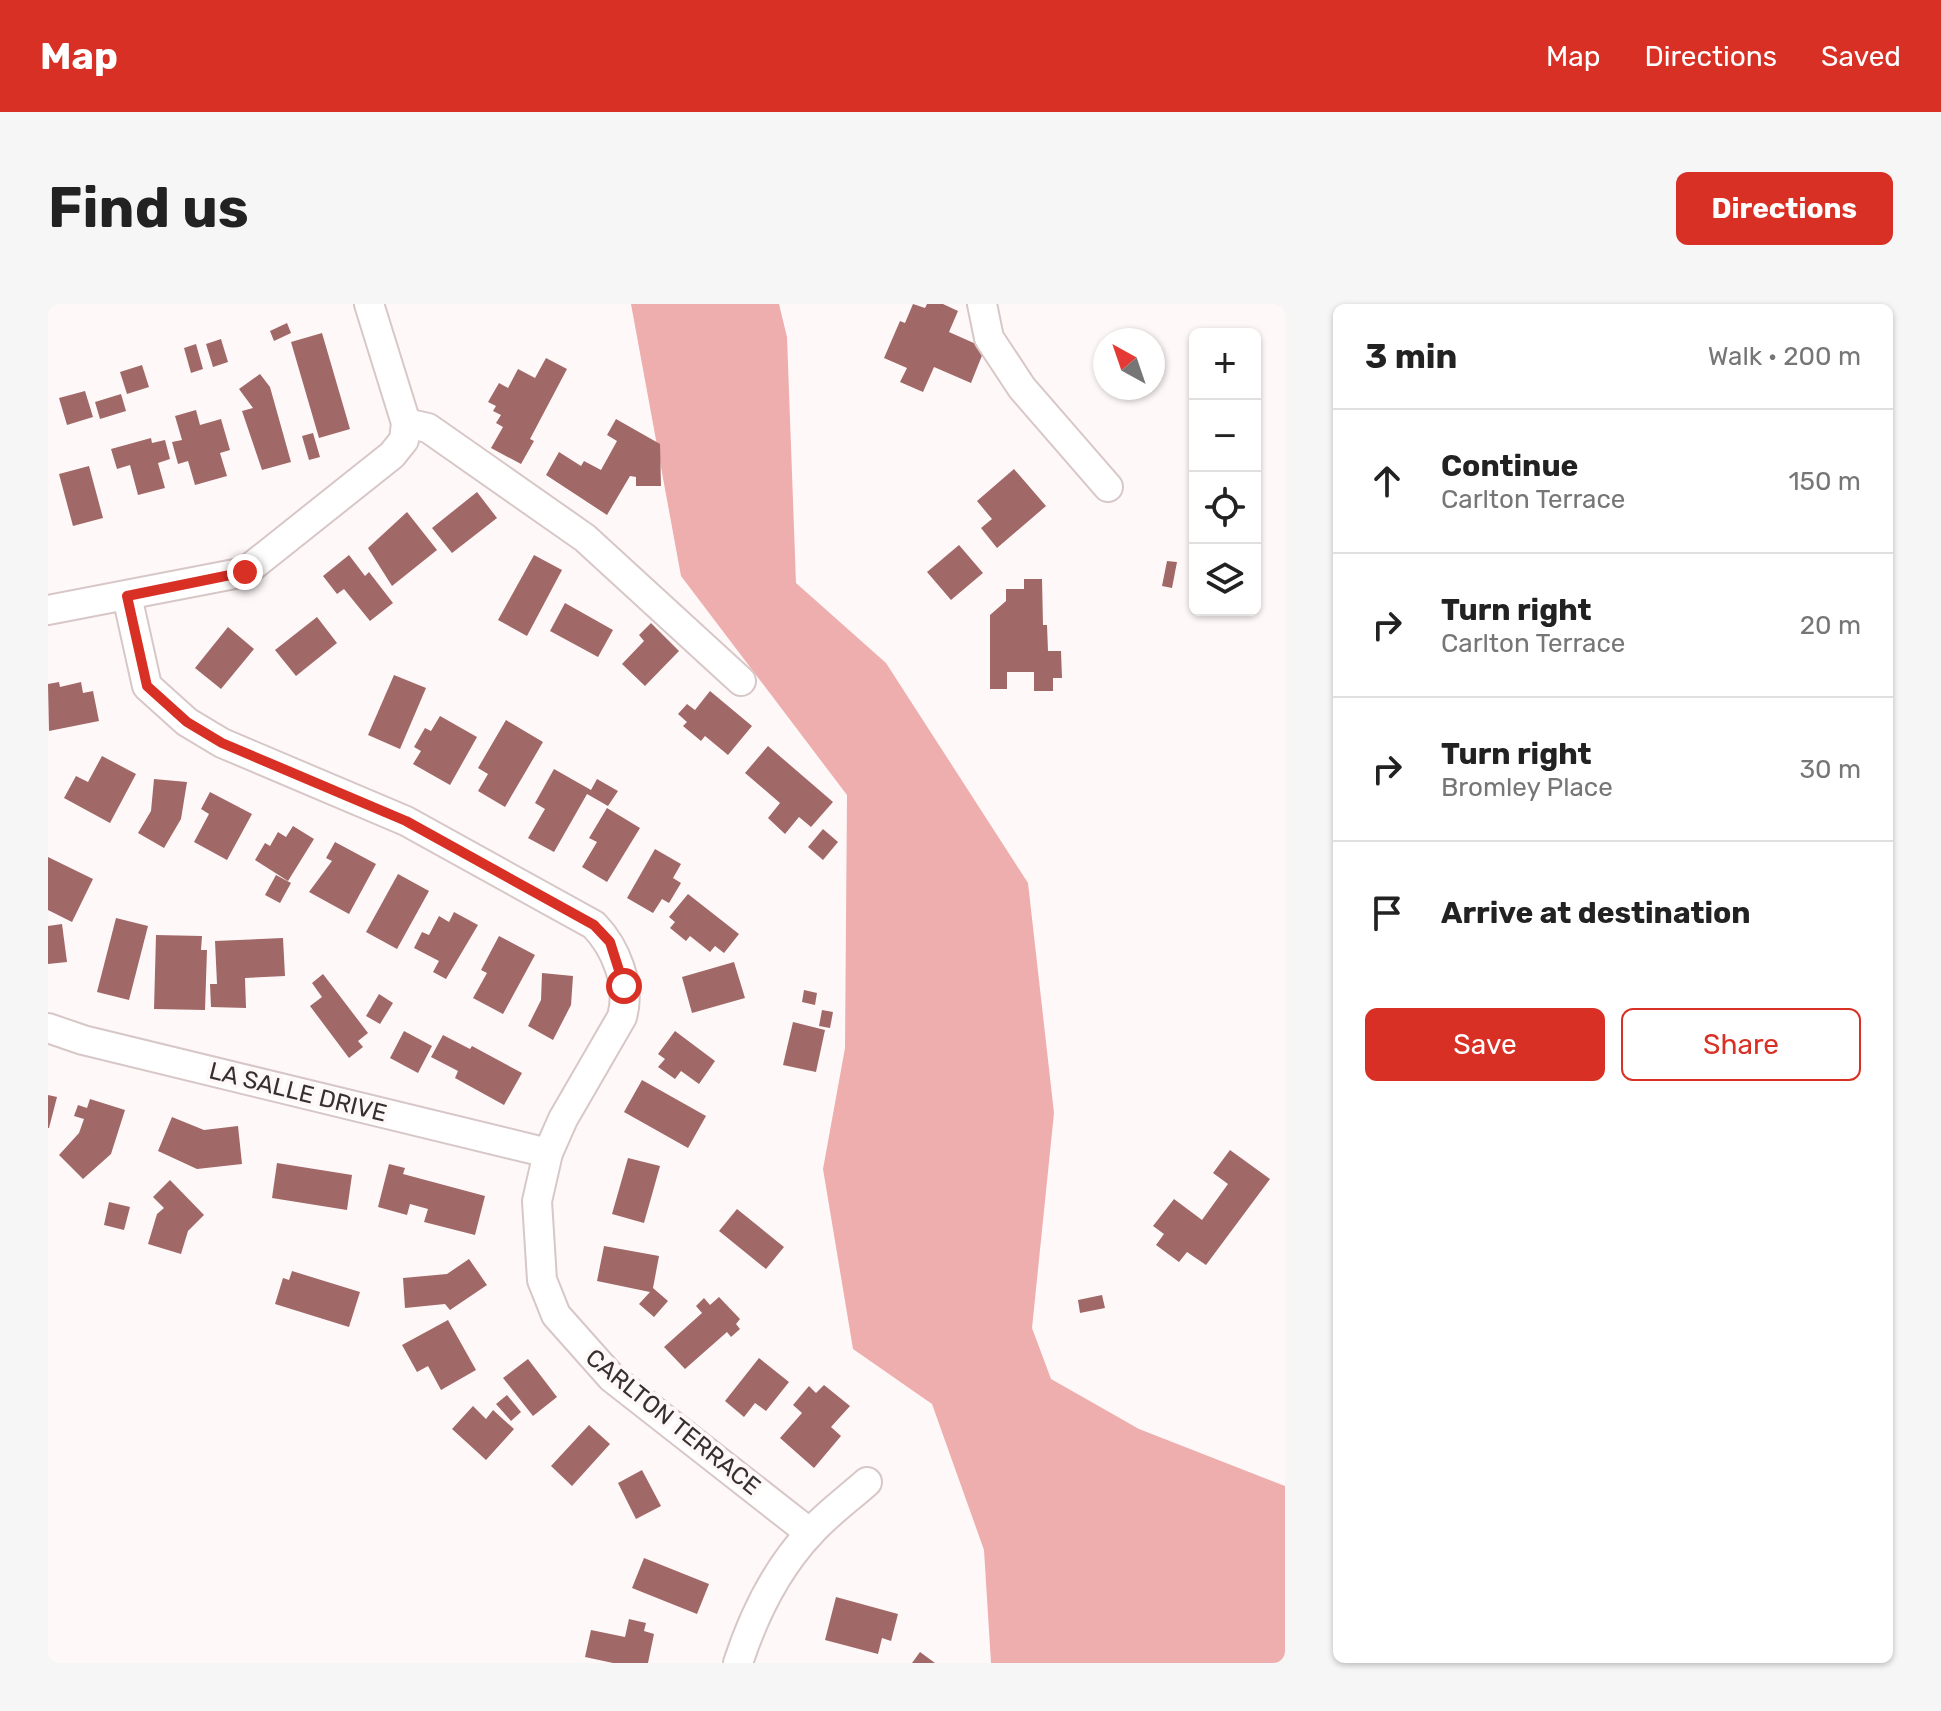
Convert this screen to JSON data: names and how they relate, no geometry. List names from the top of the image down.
{
  "streets": {
    "street": ["LA SALLE DRIVE", "CARLTON TERRACE"]
  },
  "crossings": [
    ["LA SALLE DRIVE", "CARLTON TERRACE"]
  ],
  "north": "top left",
  "page": {
    "header": "Map",
    "nav": ["Map", "Directions", "Saved"],
    "buttons": [
      "Directions",
      ["Save", "Share"]
    ],
    "title": "Find us",
    "heading": ["3 min", "Walk · 200 m"],
    "map_buttons": ["+", "−"],
    "list": [
      ["Continue", "Carlton Terrace", "150 m"],
      ["Turn right", "Carlton Terrace", "20 m"],
      ["Turn right", "Bromley Place", "30 m"],
      "Arrive at destination"
    ]
  }
}
